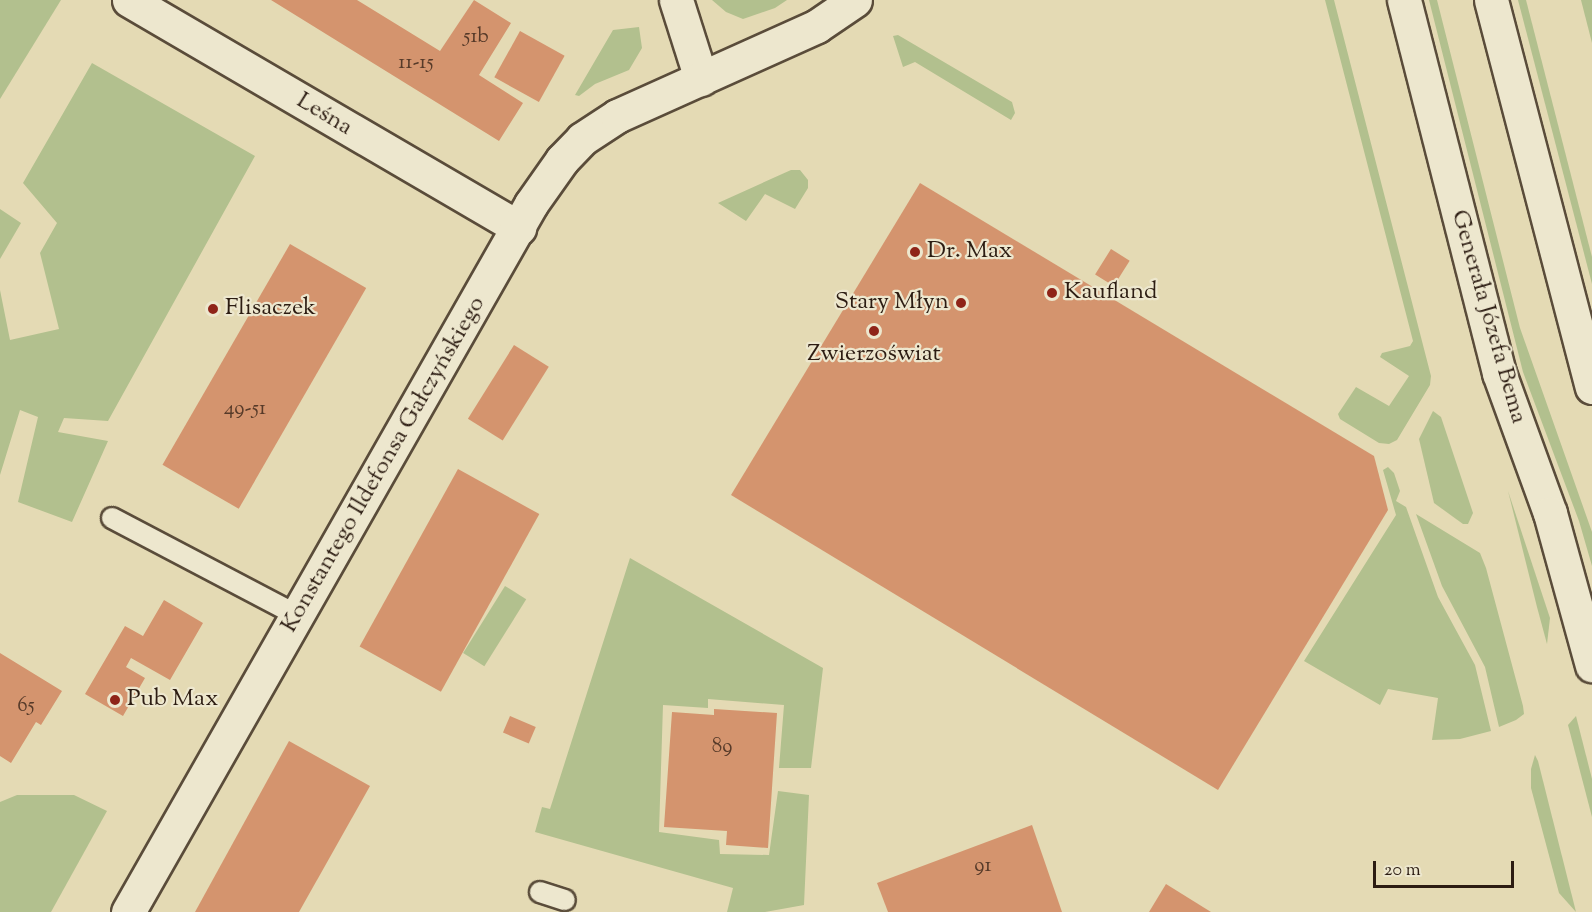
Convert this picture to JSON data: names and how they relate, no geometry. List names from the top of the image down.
{
  "streets": {
    "street": ["Leśna", "Generała Józefa Bema", "Konstantego Ildefonsa Gałczyńskiego"]
  },
  "crossings": [
    ["Leśna", "Konstantego Ildefonsa Gałczyńskiego"]
  ],
  "places": [
    "Dr. Max",
    "Kaufland",
    "Stary Młyn",
    "Flisaczek",
    "Zwierzoświat",
    "Pub Max"
  ],
  "house_numbers": [
    "51b",
    "11-15",
    "49-51",
    "65",
    "89",
    "91"
  ],
  "scale_bar": "20 m"
}
